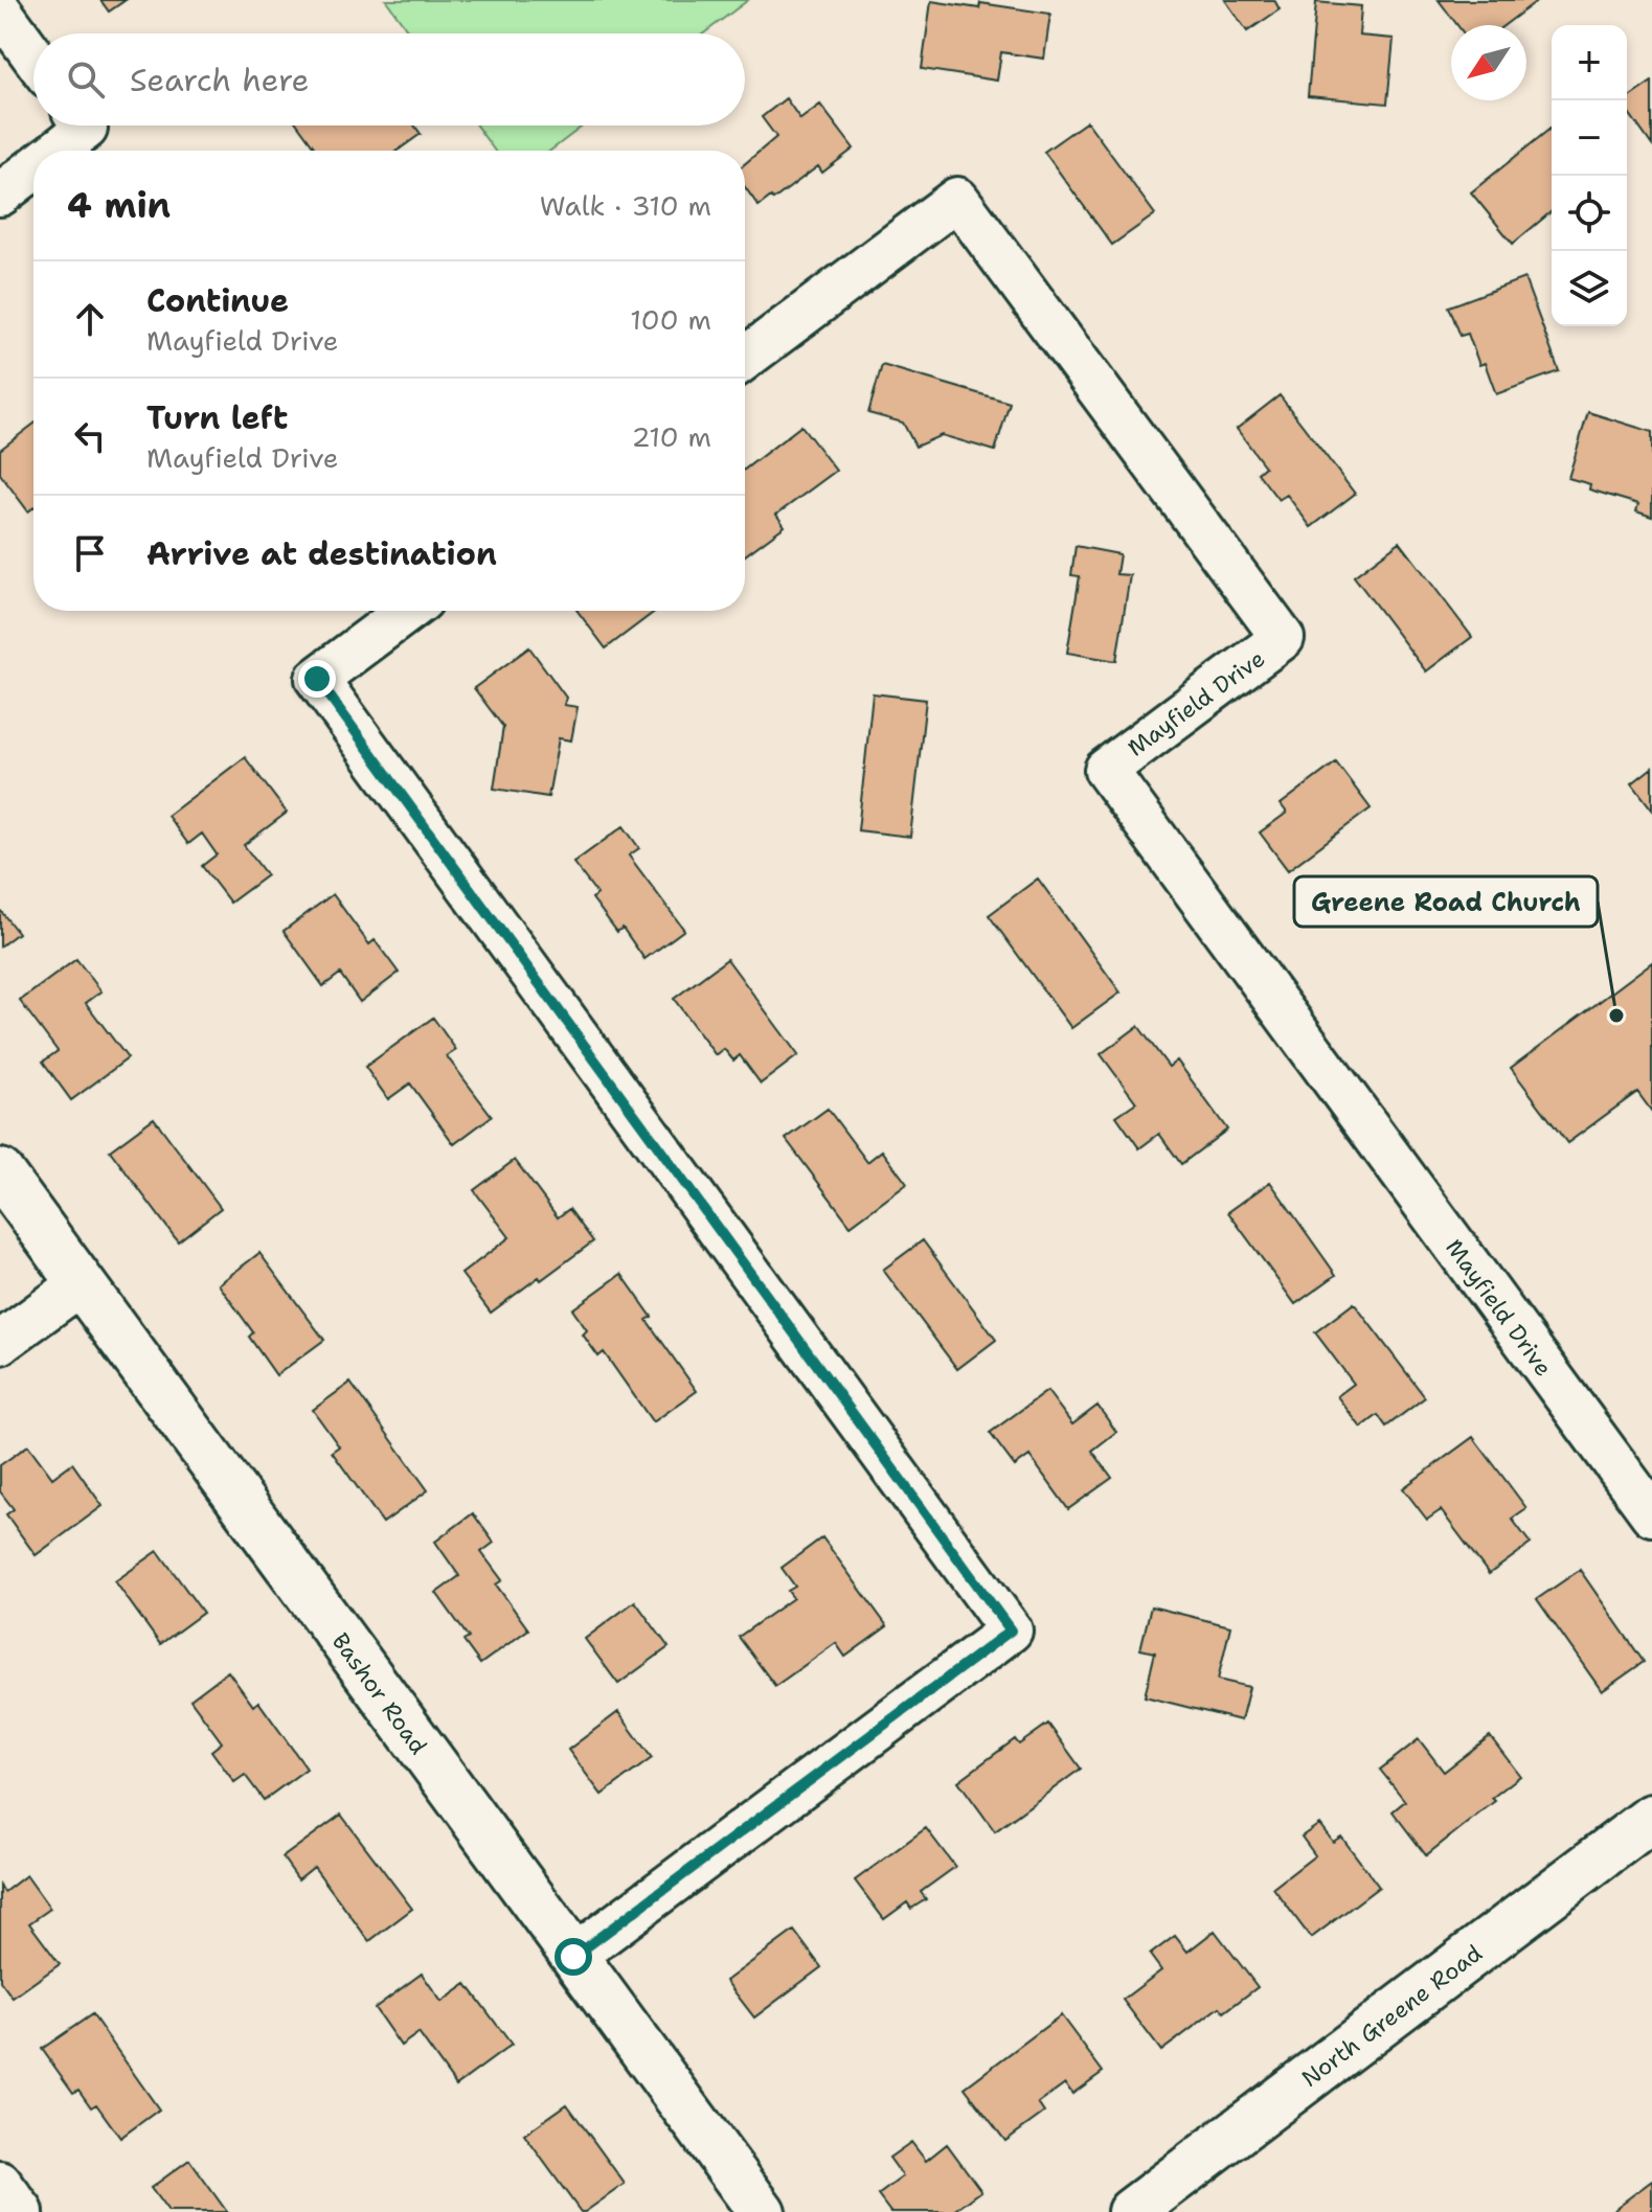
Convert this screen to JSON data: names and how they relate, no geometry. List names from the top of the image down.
{
  "streets": {
    "street": ["Mayfield Drive", "Bashor Road", "North Greene Road"]
  },
  "places": ["Greene Road Church"],
  "north": "bottom left",
  "page": {
    "map_buttons": ["+", "−"],
    "search": "Search here",
    "heading": ["4 min", "Walk · 310 m"],
    "list": [
      ["Continue", "Mayfield Drive", "100 m"],
      ["Turn left", "Mayfield Drive", "210 m"],
      "Arrive at destination"
    ]
  }
}
